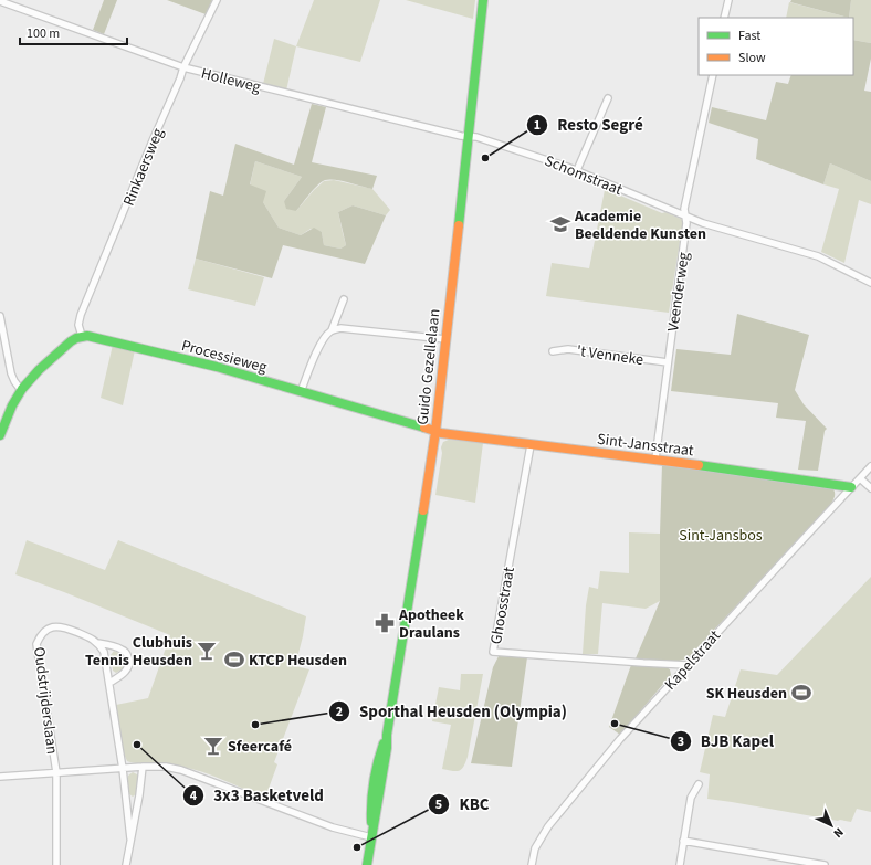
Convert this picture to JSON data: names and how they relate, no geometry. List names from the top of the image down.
{
  "streets": {
    "street": [
      "Holleweg",
      "Rinkaersweg",
      "Schomstraat",
      "Veenderweg",
      "'t Venneke",
      "Processieweg",
      "Guido Gezellelaan",
      "Sint-Jansstraat",
      "Ghoosstraat",
      "Kapelstraat",
      "Oudstrijderslaan"
    ]
  },
  "crossings": [
    ["Holleweg", "Rinkaersweg"],
    ["Holleweg", "Schomstraat"],
    ["Holleweg", "Guido Gezellelaan"],
    ["Rinkaersweg", "Processieweg"],
    ["Schomstraat", "Veenderweg"],
    ["Schomstraat", "Guido Gezellelaan"],
    ["Veenderweg", "'t Venneke"],
    ["Veenderweg", "Sint-Jansstraat"],
    ["Processieweg", "Guido Gezellelaan"],
    ["Processieweg", "Sint-Jansstraat"],
    ["Guido Gezellelaan", "Sint-Jansstraat"],
    ["Sint-Jansstraat", "Ghoosstraat"],
    ["Sint-Jansstraat", "Kapelstraat"],
    ["Ghoosstraat", "Kapelstraat"]
  ],
  "parks": ["Sint-Jansbos"],
  "places": {
    "other": [
      "Resto Segré",
      "BJB Kapel",
      "Sporthal Heusden (Olympia)",
      "3x3 Basketveld",
      "KBC"
    ],
    "school or university": ["Academie Beeldende Kunsten"],
    "pharmacy": ["Apotheek Draulans"],
    "bar": ["Clubhuis Tennis Heusden", "Sfeercafé"],
    "sports": ["KTCP Heusden", "SK Heusden"]
  },
  "legend": ["Fast", "Slow"],
  "scale_bar": "100 m",
  "north": "bottom right"
}
